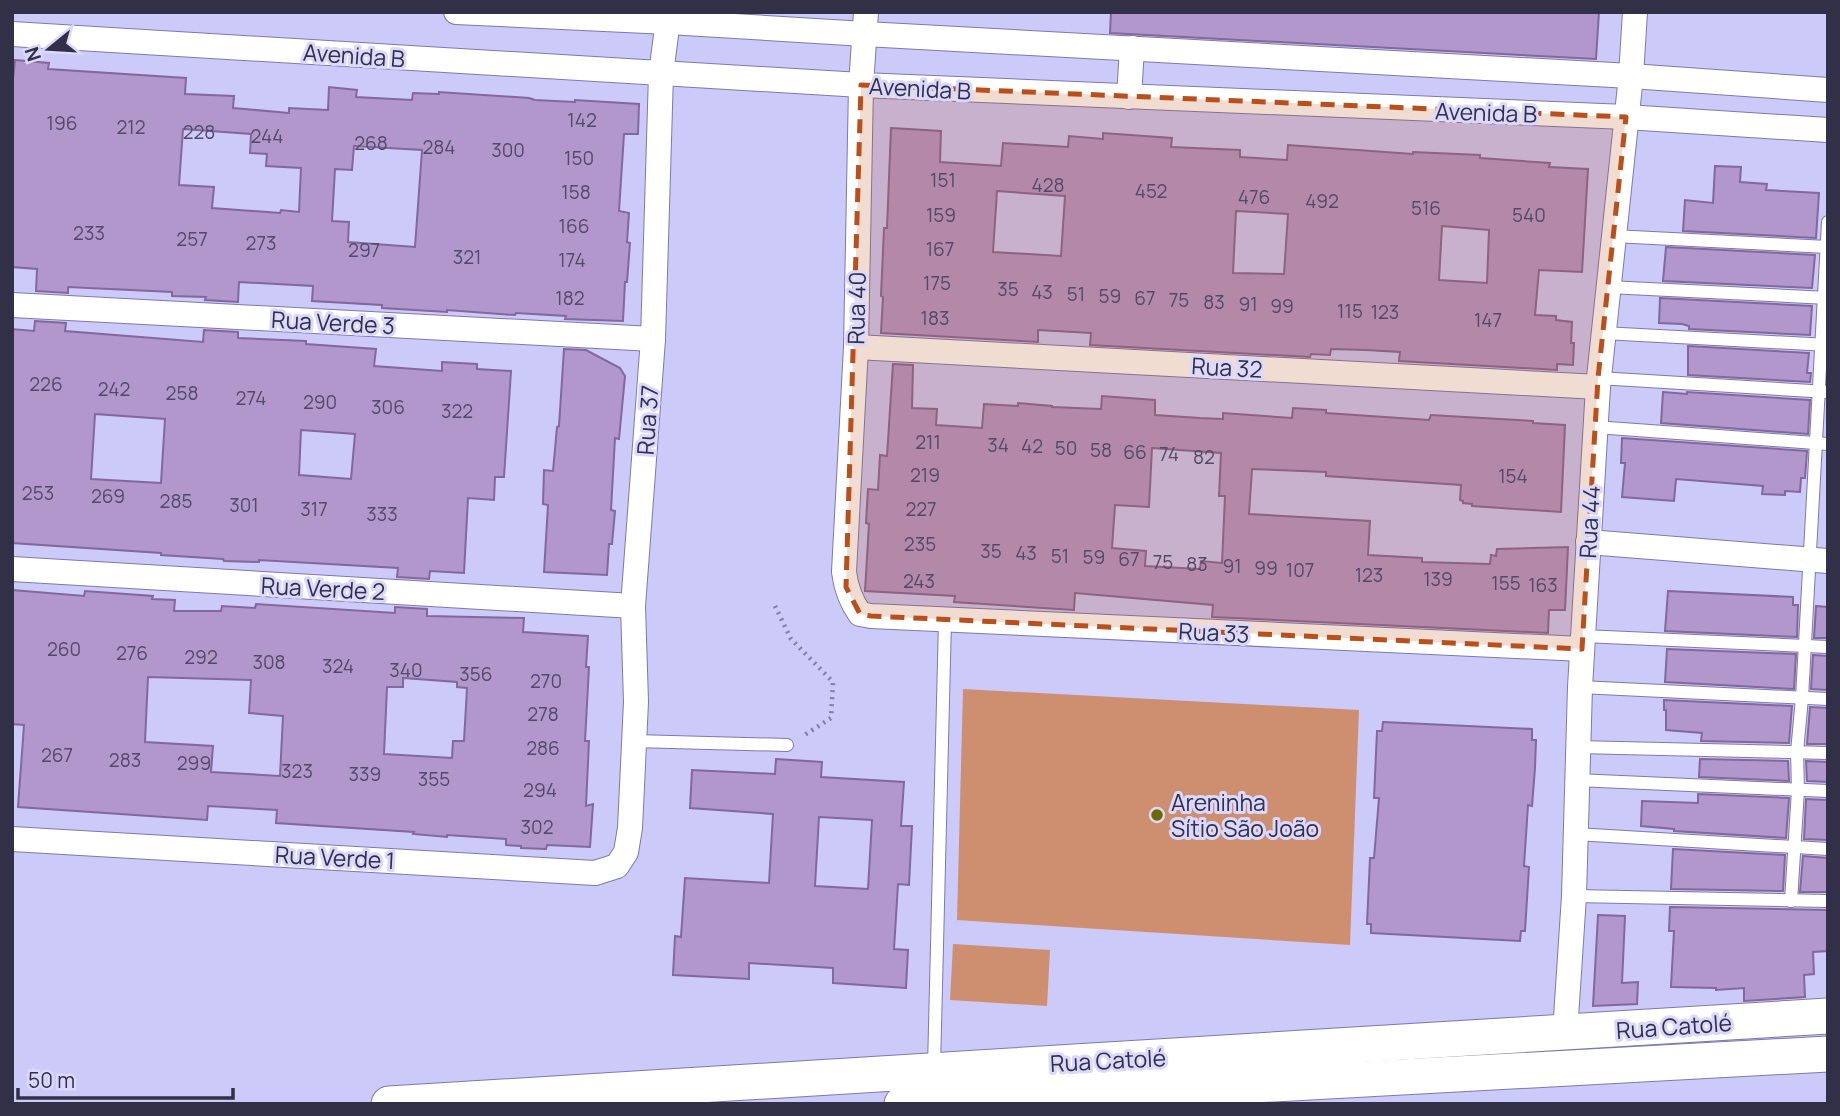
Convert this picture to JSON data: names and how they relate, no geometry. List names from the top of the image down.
{
  "streets": {
    "street": [
      "Avenida B",
      "Rua 40",
      "Rua Verde 3",
      "Rua 32",
      "Rua 37",
      "Rua 44",
      "Rua Verde 2",
      "Rua 33",
      "Rua Verde 1",
      "Rua Catolé"
    ]
  },
  "crossings": [
    ["Avenida B", "Rua 40"],
    ["Avenida B", "Rua 37"],
    ["Avenida B", "Rua 44"],
    ["Rua 40", "Rua 32"],
    ["Rua 40", "Rua 33"],
    ["Rua Verde 3", "Rua 37"],
    ["Rua 32", "Rua 44"],
    ["Rua 37", "Rua Verde 2"],
    ["Rua 37", "Rua Verde 1"],
    ["Rua 44", "Rua 33"],
    ["Rua 44", "Rua Catolé"]
  ],
  "places": ["Areninha Sítio São João"],
  "house_numbers": [
    "142",
    "196",
    "212",
    "228",
    "244",
    "268",
    "284",
    "300",
    "150",
    "151",
    "428",
    "452",
    "158",
    "476",
    "492",
    "516",
    "159",
    "540",
    "166",
    "233",
    "257",
    "273",
    "167",
    "297",
    "321",
    "174",
    "175",
    "35",
    "43",
    "51",
    "59",
    "182",
    "67",
    "75",
    "83",
    "91",
    "99",
    "115",
    "123",
    "183",
    "147",
    "226",
    "242",
    "258",
    "274",
    "290",
    "306",
    "322",
    "211",
    "34",
    "42",
    "50",
    "58",
    "66",
    "74",
    "82",
    "219",
    "154",
    "253",
    "269",
    "285",
    "301",
    "317",
    "227",
    "333",
    "235",
    "35",
    "43",
    "51",
    "59",
    "67",
    "75",
    "83",
    "91",
    "99",
    "107",
    "123",
    "139",
    "243",
    "155",
    "163",
    "260",
    "276",
    "292",
    "308",
    "324",
    "340",
    "356",
    "270",
    "278",
    "286",
    "267",
    "283",
    "299",
    "323",
    "339",
    "355",
    "294",
    "302"
  ],
  "scale_bar": "50 m",
  "north": "left"
}
